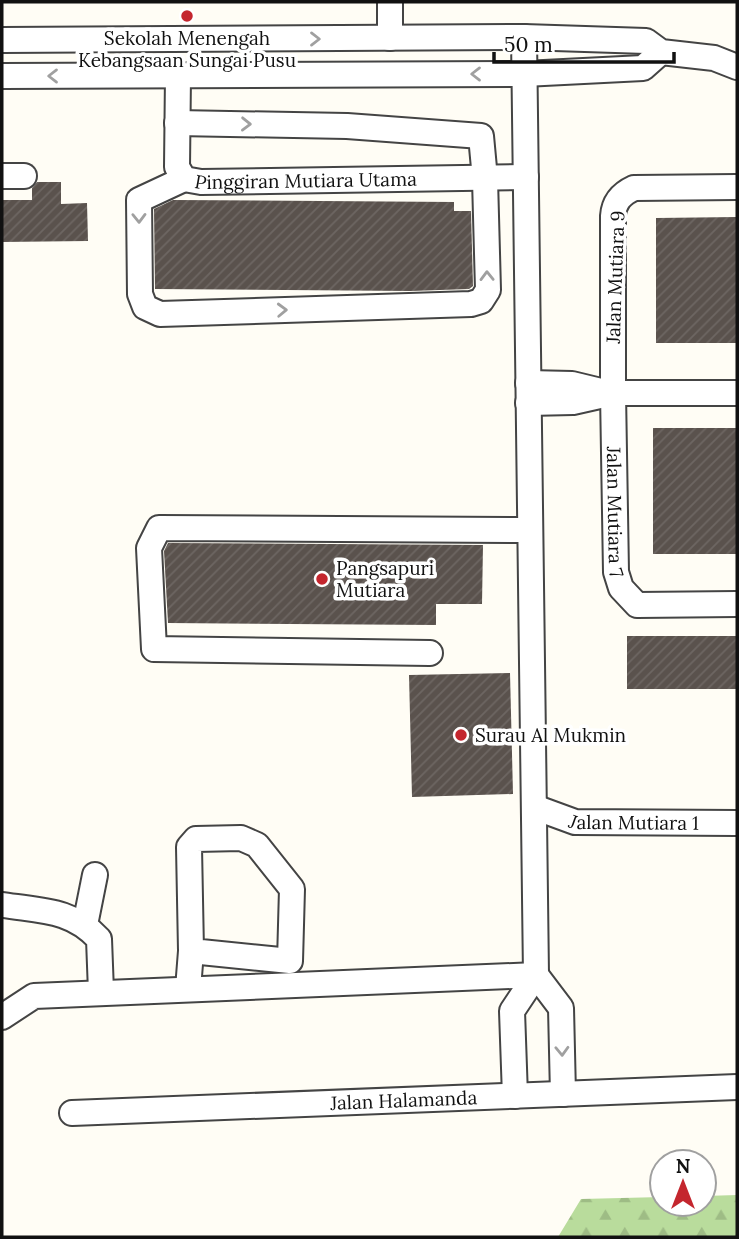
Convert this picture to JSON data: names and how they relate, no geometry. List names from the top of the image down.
{
  "streets": {
    "street": [
      "Pinggiran Mutiara Utama",
      "Jalan Mutiara 9",
      "Jalan Mutiara 7",
      "Jalan Mutiara 1",
      "Jalan Halamanda"
    ]
  },
  "crossings": [
    ["Jalan Mutiara 9", "Jalan Mutiara 7"]
  ],
  "places": ["Sekolah Menengah Kebangsaan Sungai Pusu", "Pangsapuri Mutiara", "Surau Al Mukmin"],
  "scale_bar": "50 m",
  "north": "top"
}
